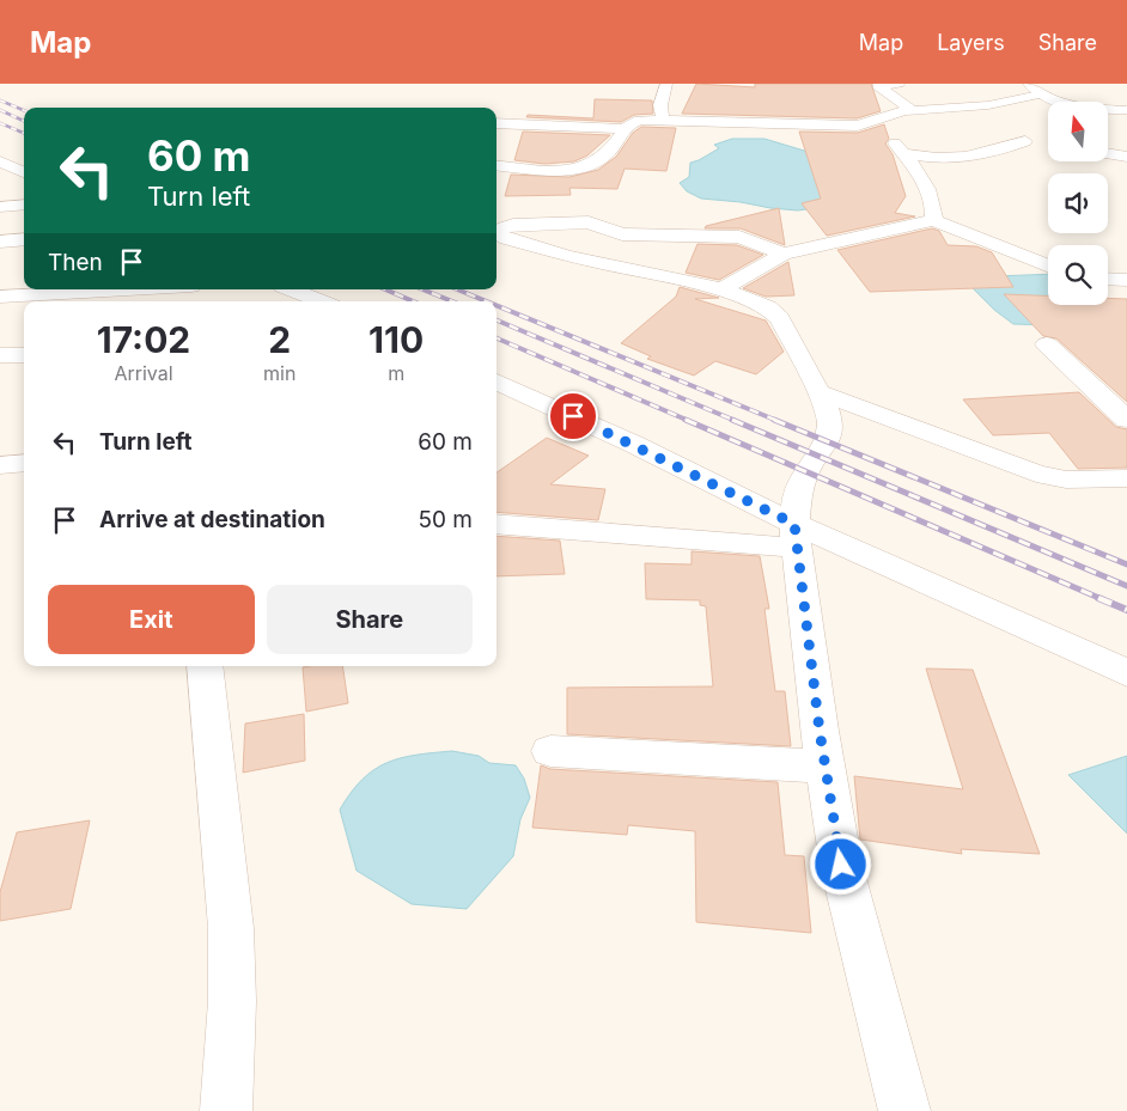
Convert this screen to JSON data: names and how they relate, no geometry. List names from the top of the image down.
{
  "north": "top",
  "page": {
    "header": "Map",
    "nav": ["Map", "Layers", "Share"],
    "turn": ["60 m", "Turn left"],
    "then": "Then",
    "eta": [
      "17:02",
      "Arrival",
      "2",
      "min",
      "110",
      "m"
    ],
    "list": [
      {
        "name": "Turn left",
        "value": "60 m"
      },
      {
        "name": "Arrive at destination",
        "value": "50 m"
      }
    ],
    "buttons": ["Exit", "Share"]
  }
}
